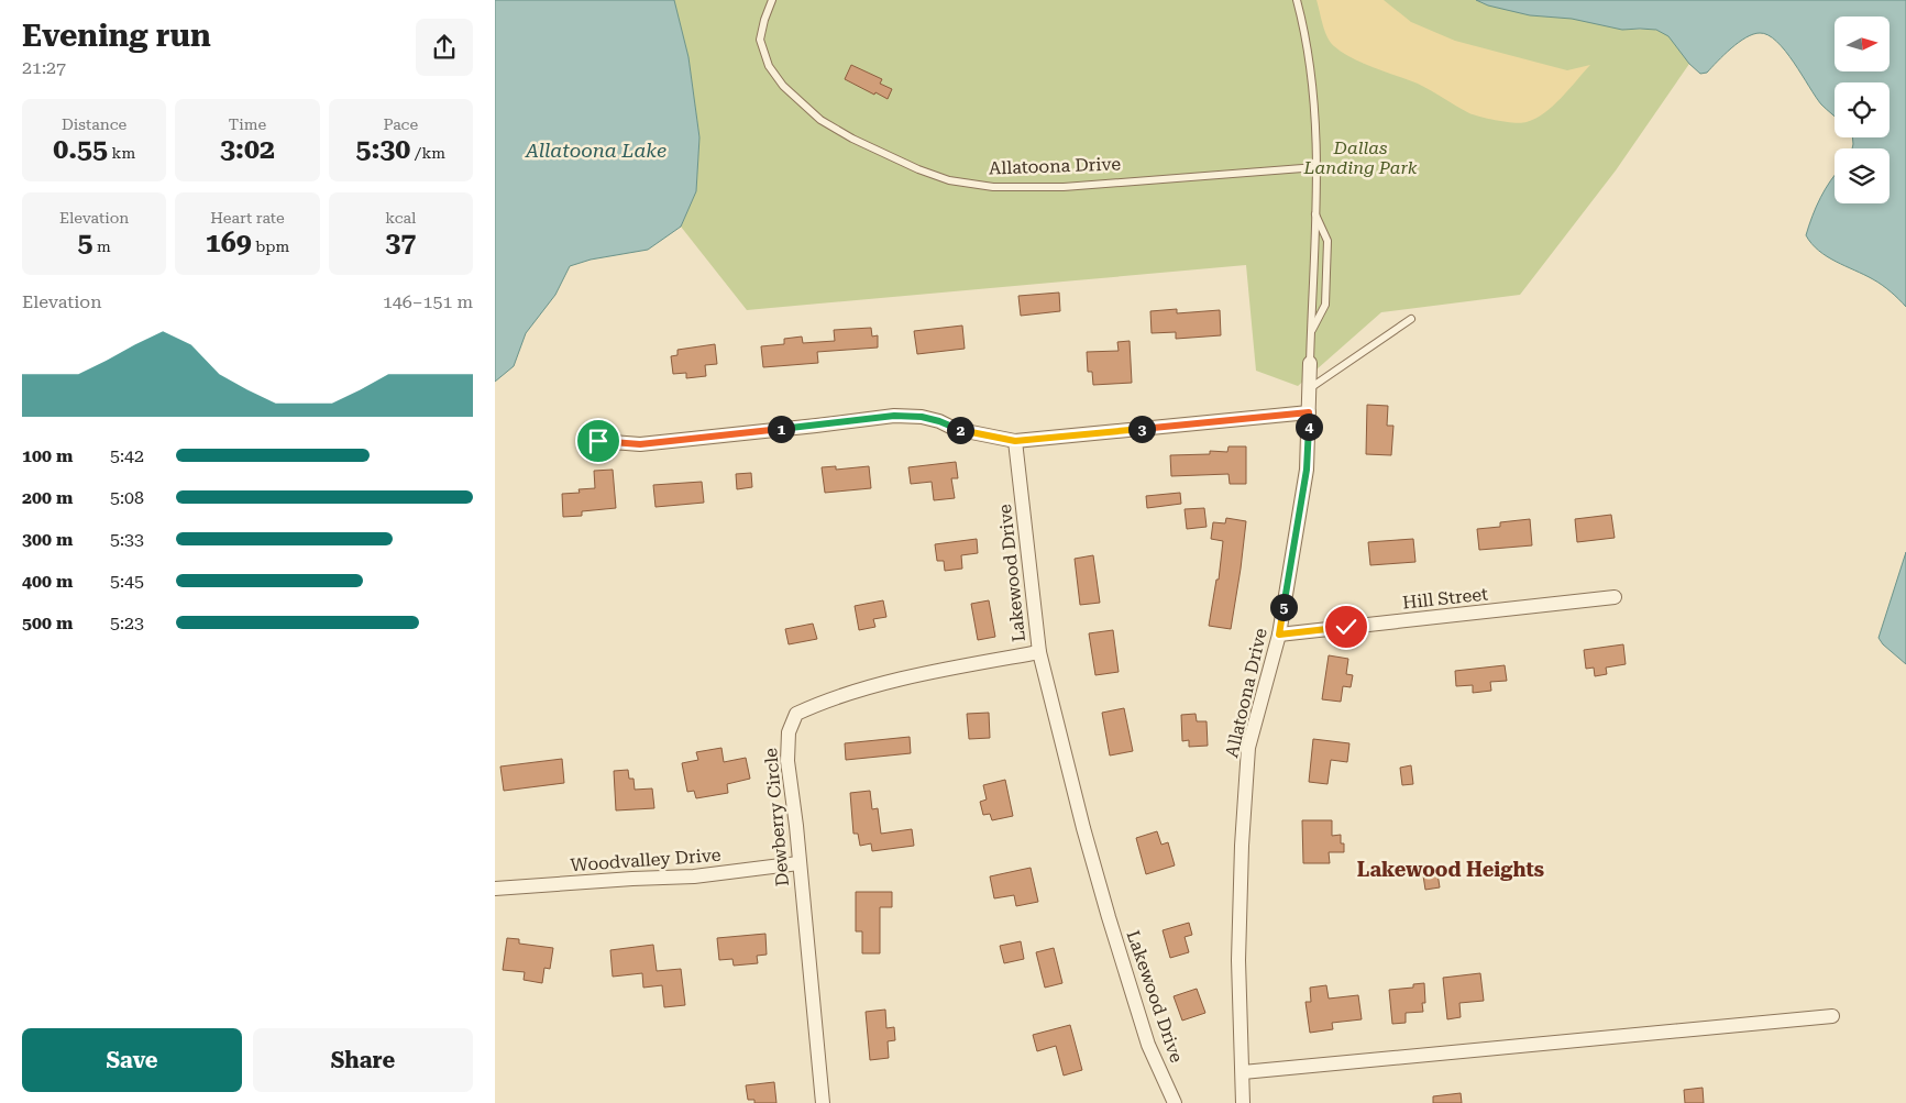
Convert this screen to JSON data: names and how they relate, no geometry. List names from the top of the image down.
{
  "streets": {
    "street": [
      "Allatoona Drive",
      "Lakewood Drive",
      "Hill Street",
      "Dewberry Circle",
      "Woodvalley Drive"
    ]
  },
  "crossings": [
    ["Allatoona Drive", "Hill Street"],
    ["Lakewood Drive", "Dewberry Circle"],
    ["Dewberry Circle", "Woodvalley Drive"]
  ],
  "districts": ["Lakewood Heights"],
  "water": ["Allatoona Lake"],
  "parks": ["Dallas Landing Park"],
  "north": "right",
  "page": {
    "heading": ["Evening run", "21:27"],
    "stats": [
      ["Distance", "0.55 km"],
      ["Time", "3:02"],
      ["Pace", "5:30 /km"],
      ["Elevation", "5 m"],
      ["Heart rate", "169 bpm"],
      ["kcal", "37"]
    ],
    "chart": ["Elevation", "146–151 m"],
    "pins": [
      "4",
      "1",
      "3",
      "2",
      "5"
    ],
    "list": [
      {
        "name": "100 m",
        "note": "5:42"
      },
      {
        "name": "200 m",
        "note": "5:08"
      },
      {
        "name": "300 m",
        "note": "5:33"
      },
      {
        "name": "400 m",
        "note": "5:45"
      },
      {
        "name": "500 m",
        "note": "5:23"
      }
    ],
    "buttons": ["Save", "Share"]
  }
}
